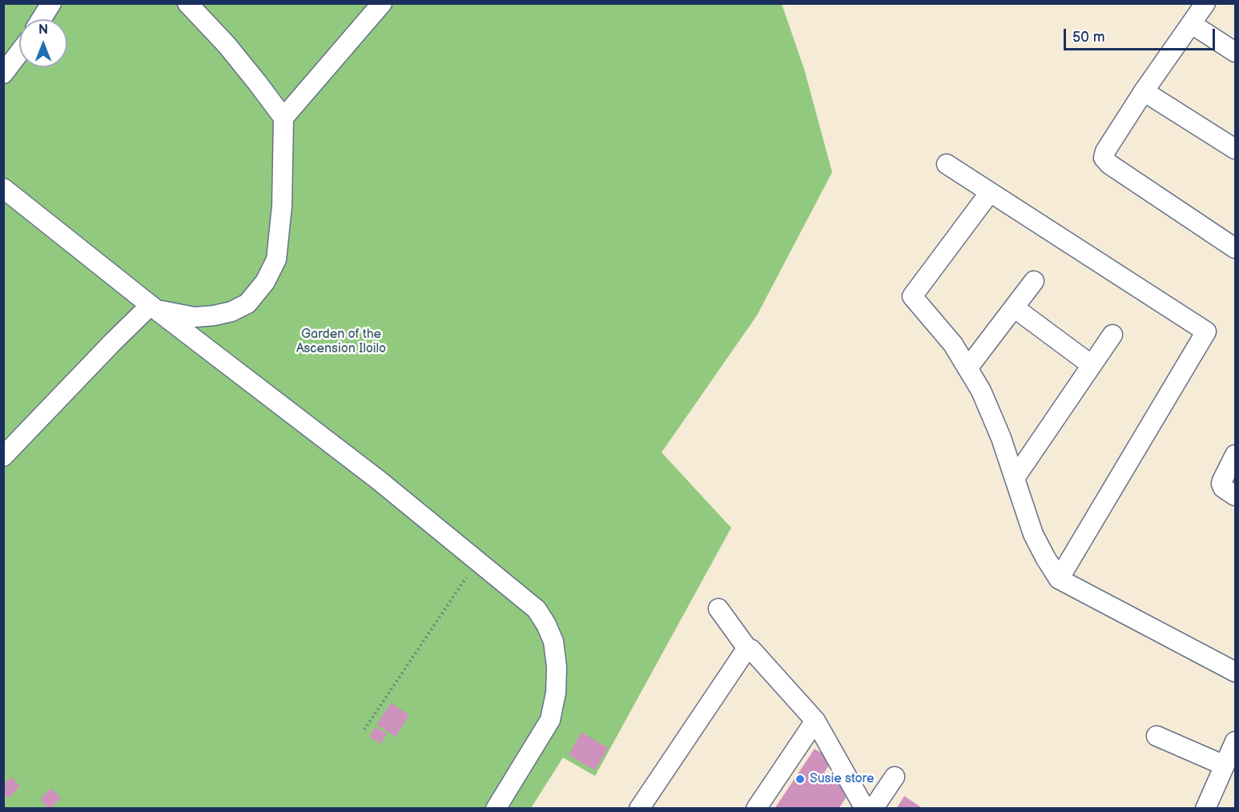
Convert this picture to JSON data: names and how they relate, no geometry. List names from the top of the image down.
{
  "parks": ["Garden of the Ascension Iloilo"],
  "places": ["Susie store"],
  "scale_bar": "50 m",
  "north": "top"
}
